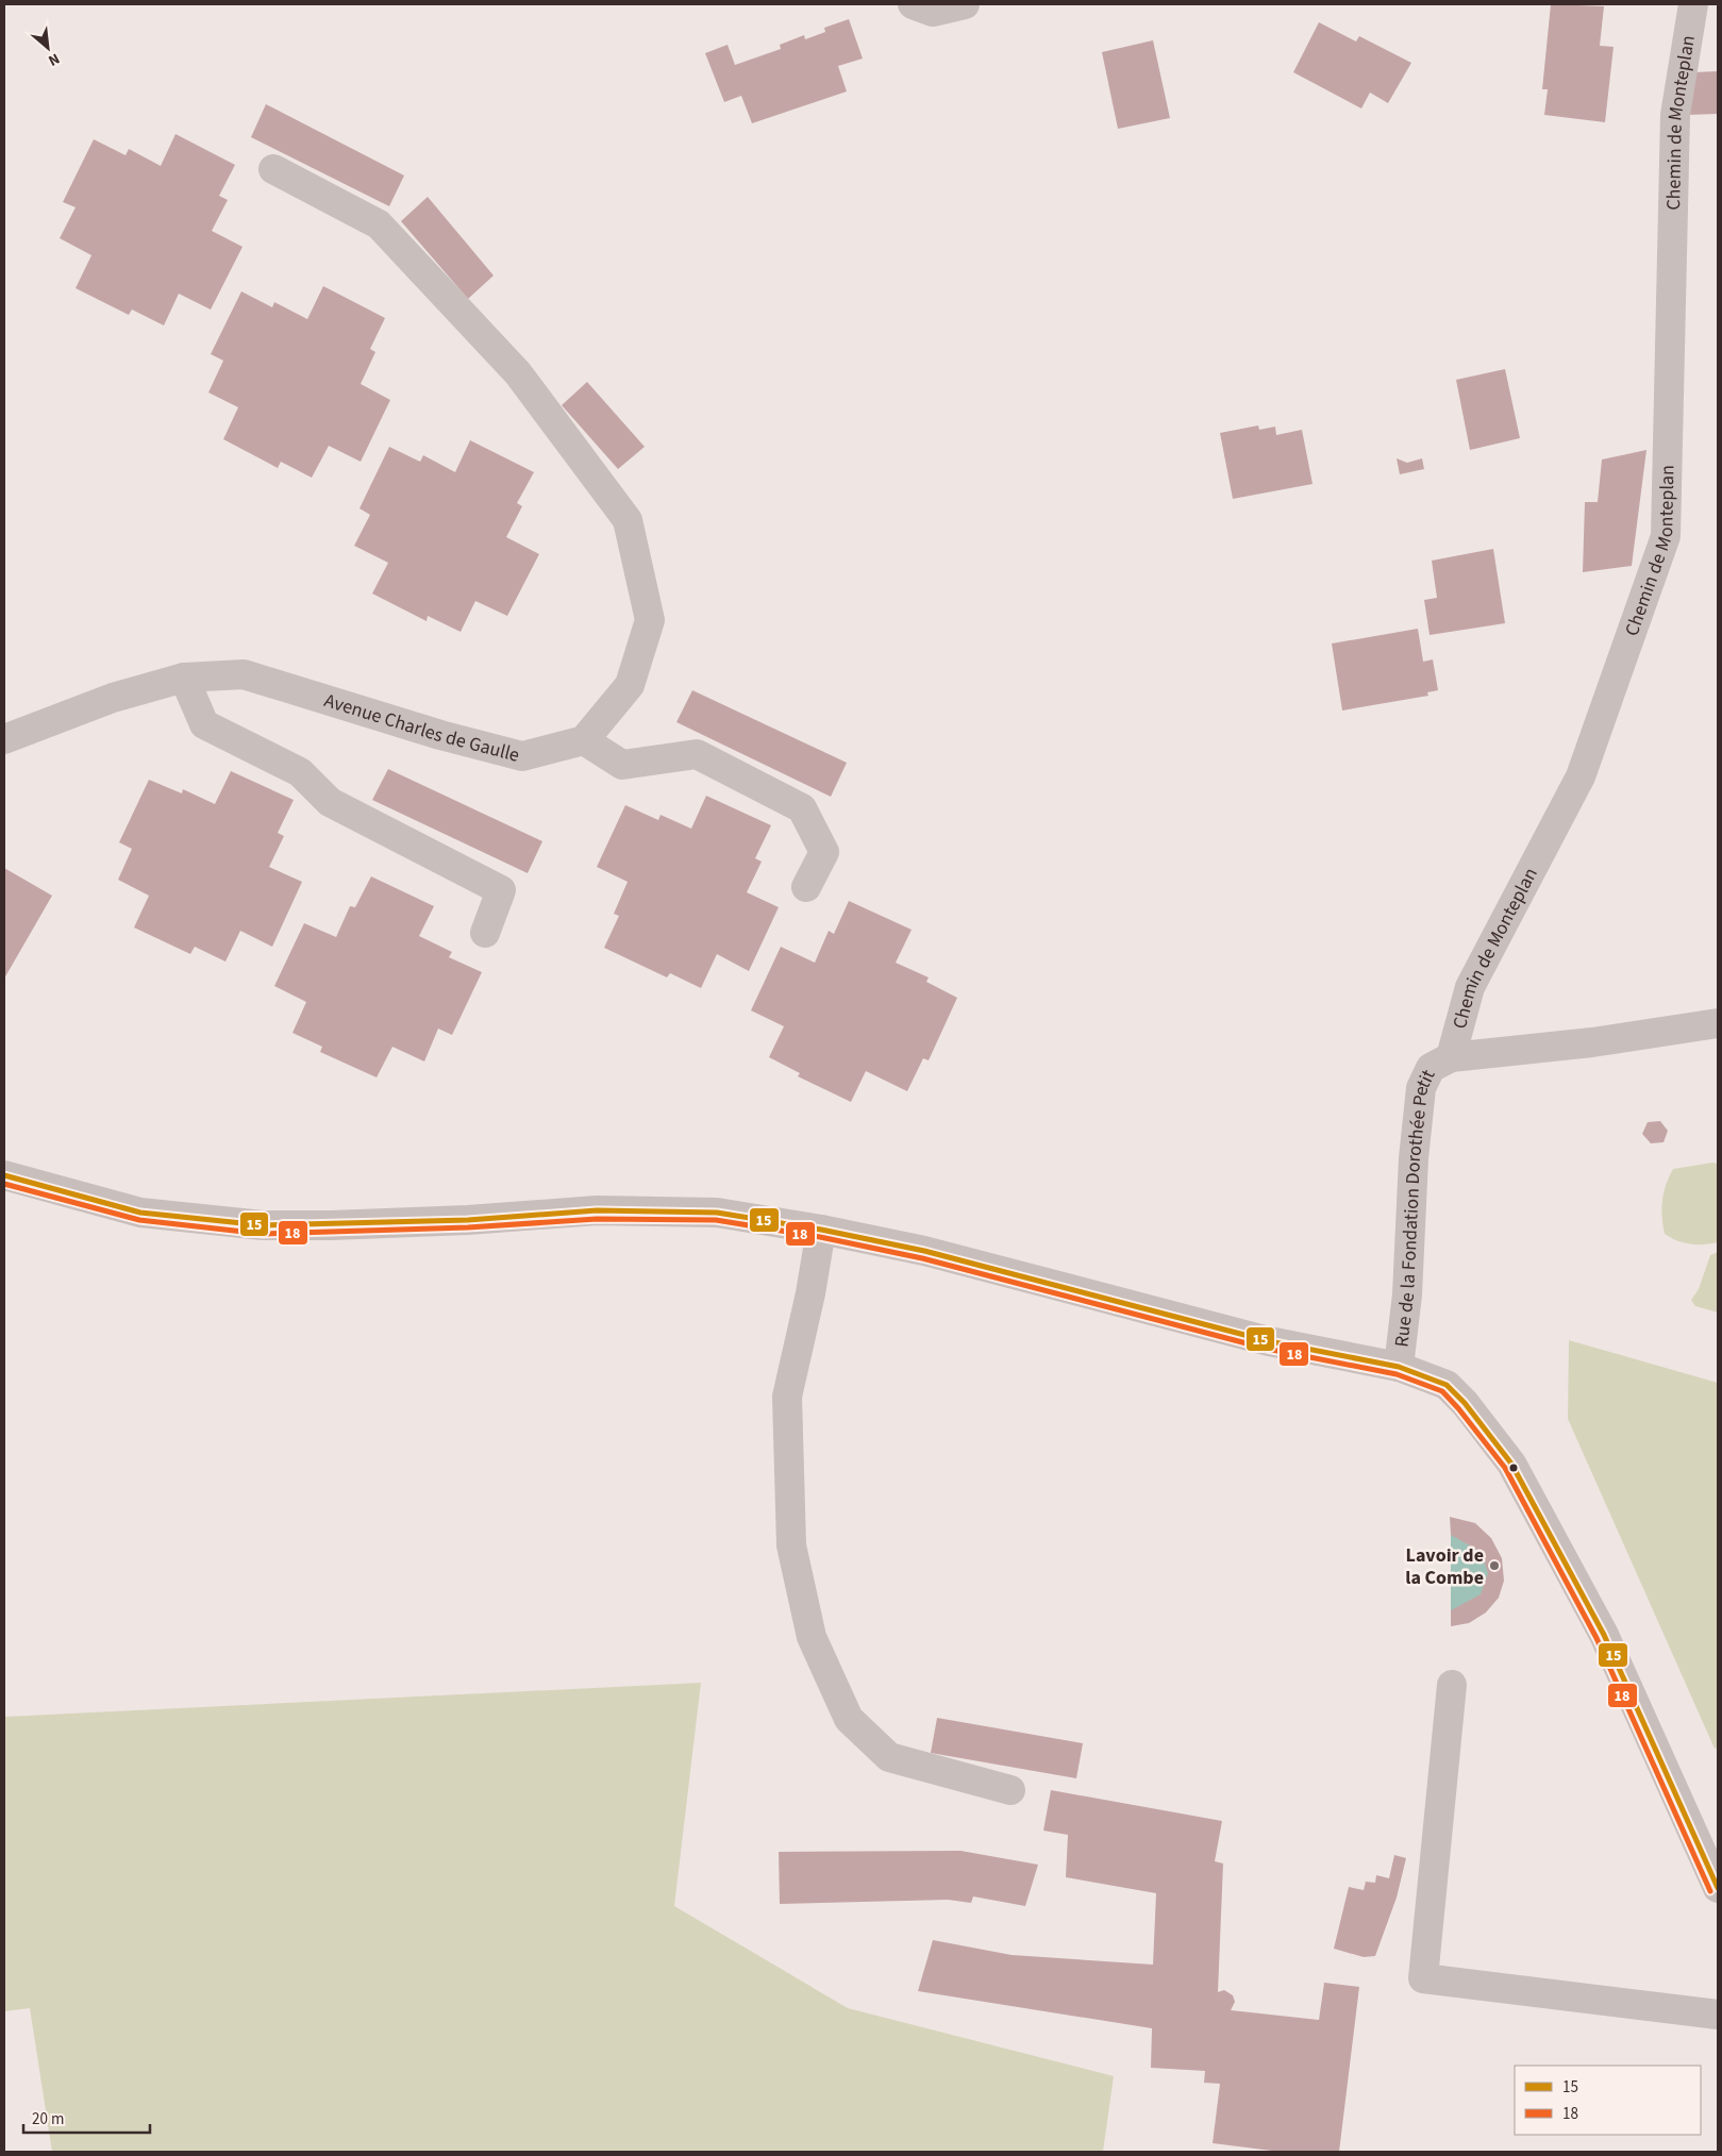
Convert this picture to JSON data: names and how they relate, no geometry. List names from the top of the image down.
{
  "streets": {
    "street": ["Chemin de Monteplan", "Avenue Charles de Gaulle", "Rue de la Fondation Dorothée Petit"]
  },
  "crossings": [
    ["Chemin de Monteplan", "Rue de la Fondation Dorothée Petit"]
  ],
  "places": ["Lavoir de la Combe"],
  "lines": ["transit line 15", "transit line 18"],
  "legend": ["15", "18"],
  "scale_bar": "20 m",
  "north": "bottom right"
}
